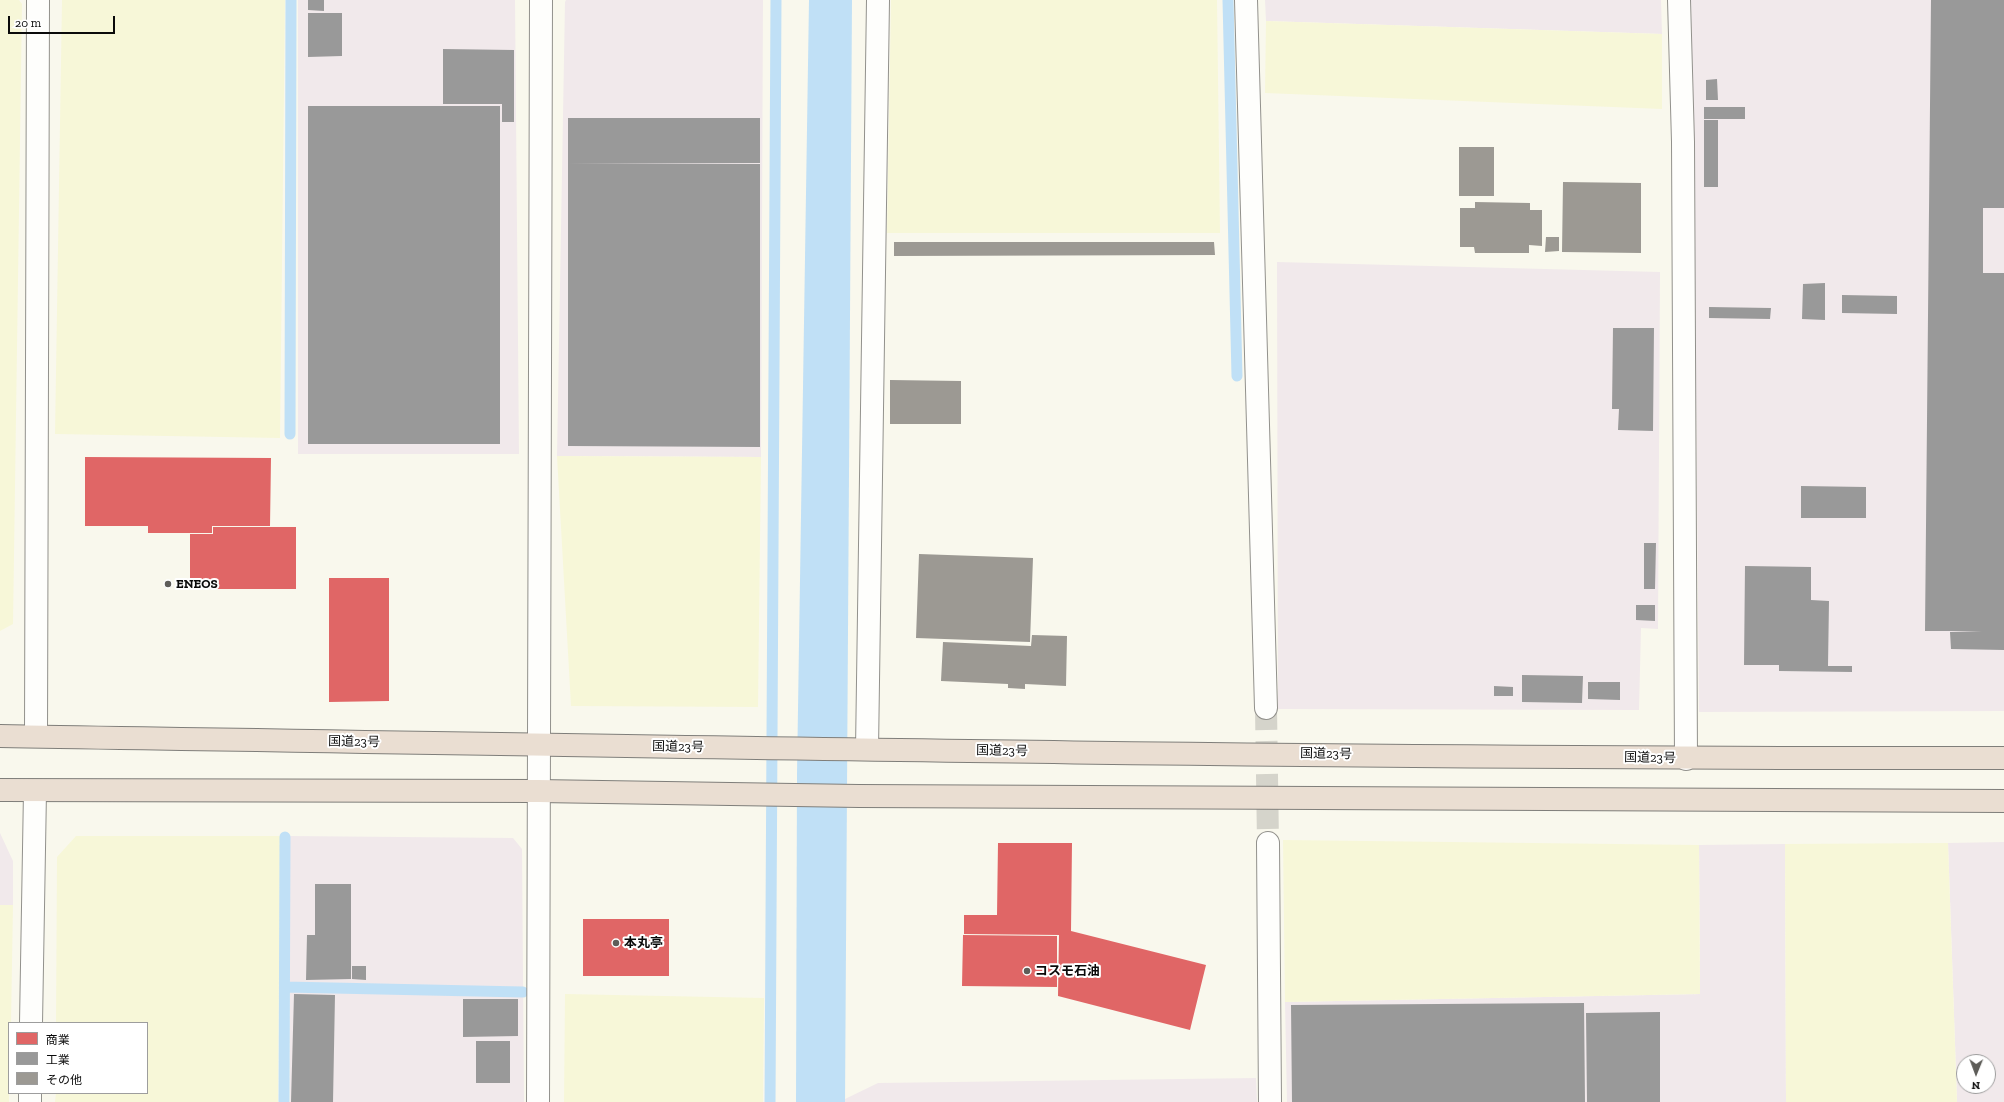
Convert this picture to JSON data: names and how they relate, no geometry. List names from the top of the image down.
{
  "streets": {
    "highway": ["国道23号"]
  },
  "places": ["ENEOS", "本丸亭", "コスモ石油"],
  "legend": ["商業", "工業", "その他"],
  "scale_bar": "20 m",
  "north": "bottom"
}
